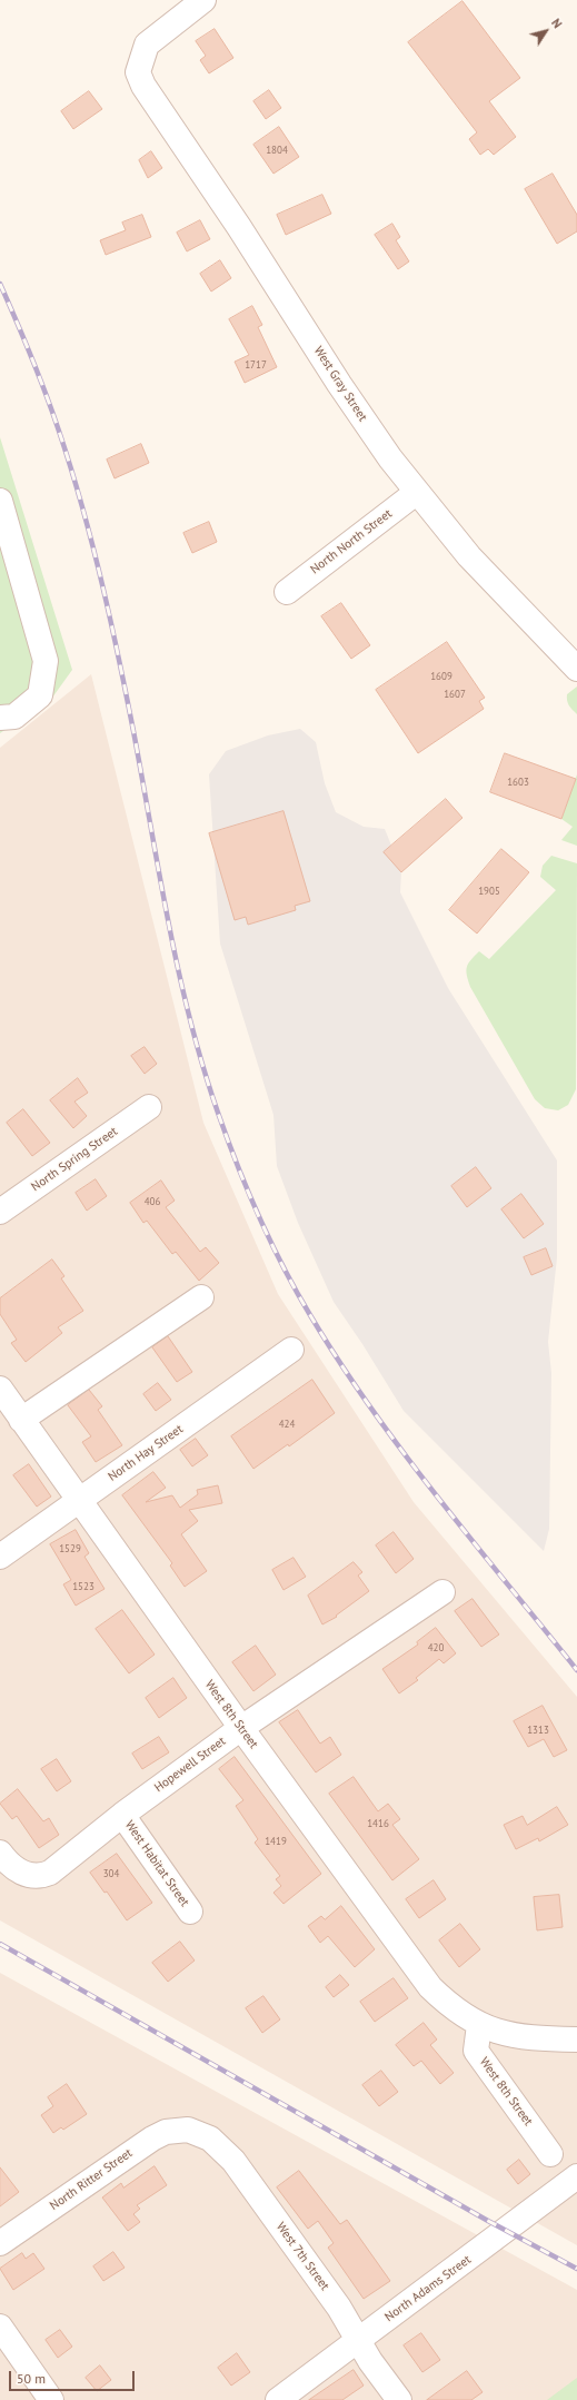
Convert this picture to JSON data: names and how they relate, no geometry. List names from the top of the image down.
{
  "streets": {
    "street": [
      "West Gray Street",
      "North North Street",
      "North Spring Street",
      "North Hay Street",
      "West 8th Street",
      "Hopewell Street",
      "West Habitat Street",
      "North Ritter Street",
      "West 7th Street",
      "North Adams Street"
    ]
  },
  "crossings": [
    ["West Gray Street", "North North Street"],
    ["North Hay Street", "West 8th Street"],
    ["West 8th Street", "Hopewell Street"],
    ["Hopewell Street", "West Habitat Street"],
    ["North Ritter Street", "West 7th Street"],
    ["West 7th Street", "North Adams Street"]
  ],
  "house_numbers": [
    "1804",
    "1717",
    "1609",
    "1607",
    "1603",
    "1905",
    "406",
    "424",
    "1529",
    "1523",
    "420",
    "1313",
    "1416",
    "1419",
    "304"
  ],
  "scale_bar": "50 m",
  "north": "top right"
}
